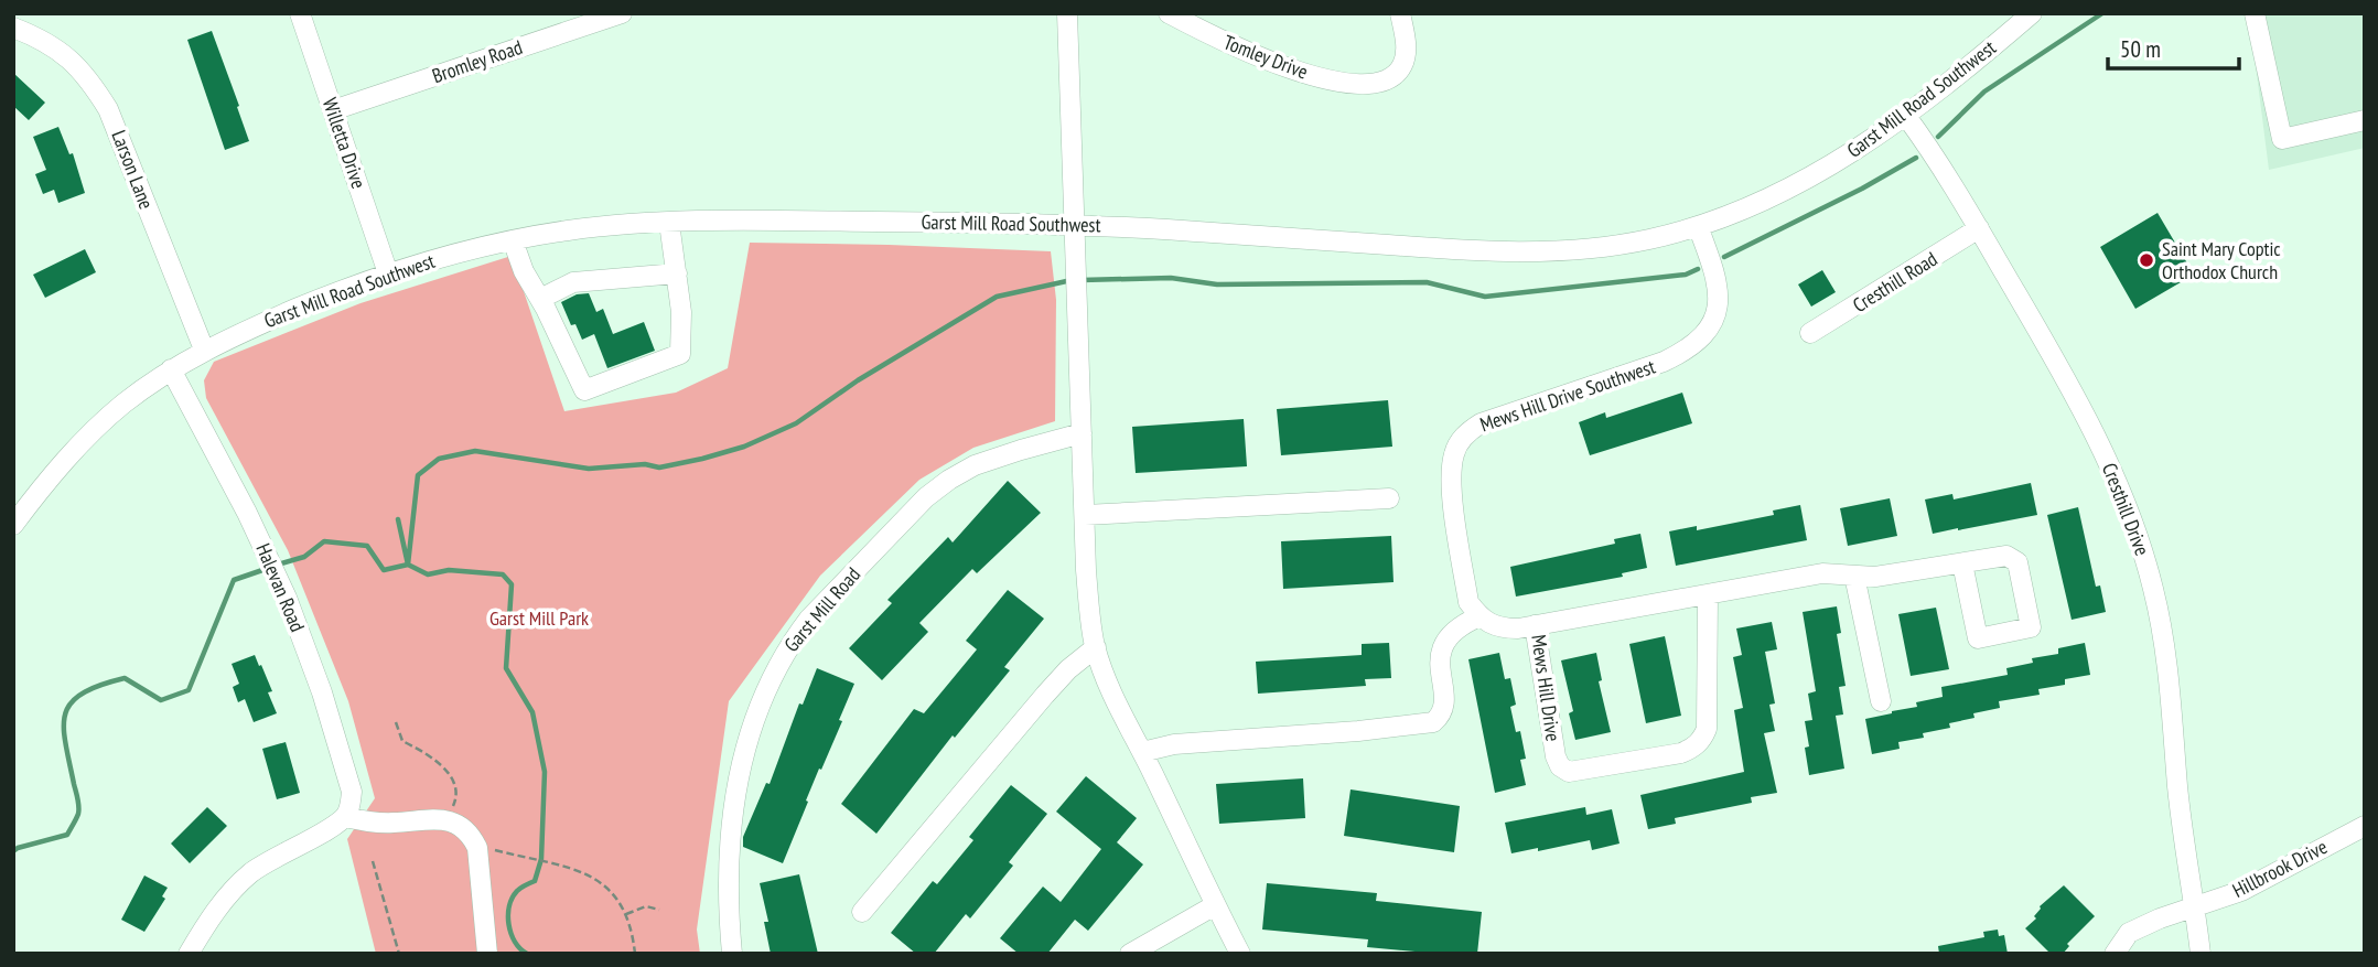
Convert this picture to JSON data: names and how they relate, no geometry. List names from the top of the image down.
{
  "streets": {
    "street": [
      "Tomley Drive",
      "Bromley Road",
      "Garst Mill Road Southwest",
      "Willetta Drive",
      "Larson Lane",
      "Cresthill Road",
      "Mews Hill Drive Southwest",
      "Cresthill Drive",
      "Halevan Road",
      "Garst Mill Road",
      "Mews Hill Drive",
      "Hillbrook Drive"
    ]
  },
  "crossings": [
    ["Bromley Road", "Willetta Drive"],
    ["Garst Mill Road Southwest", "Willetta Drive"],
    ["Garst Mill Road Southwest", "Larson Lane"],
    ["Garst Mill Road Southwest", "Mews Hill Drive Southwest"],
    ["Garst Mill Road Southwest", "Cresthill Drive"],
    ["Garst Mill Road Southwest", "Halevan Road"],
    ["Cresthill Road", "Cresthill Drive"],
    ["Cresthill Drive", "Hillbrook Drive"]
  ],
  "parks": ["Garst Mill Park"],
  "places": ["Saint Mary Coptic Orthodox Church"],
  "scale_bar": "50 m"
}
